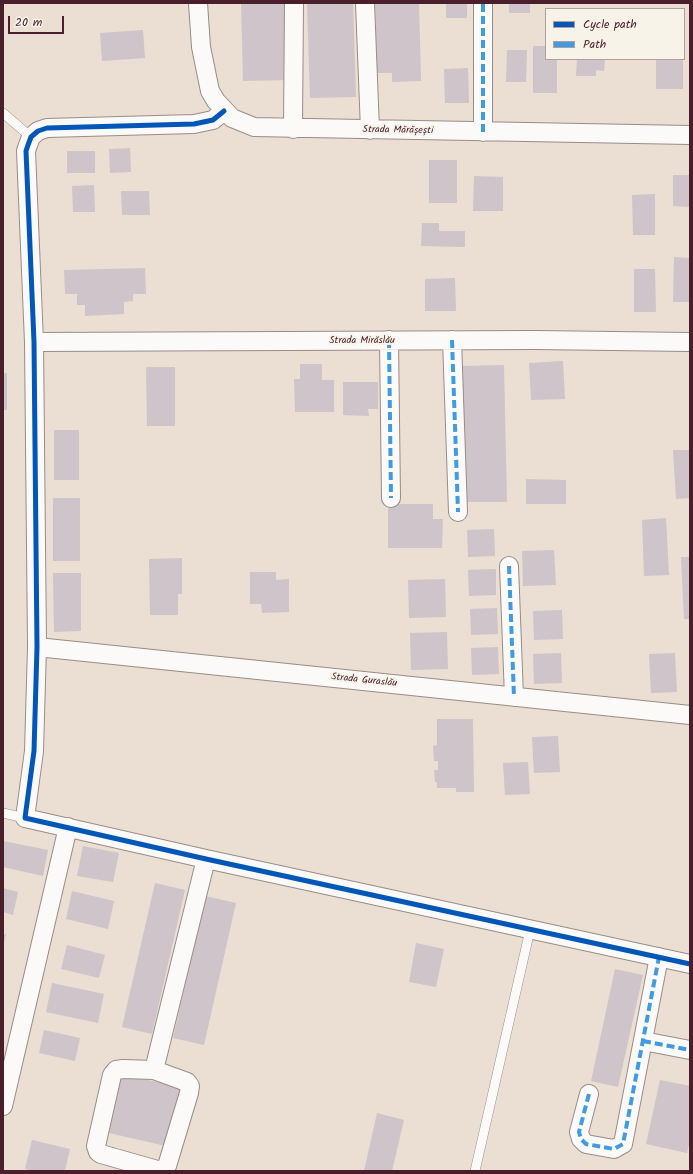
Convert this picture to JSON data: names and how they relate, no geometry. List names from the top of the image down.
{
  "streets": {
    "street": ["Strada Mărășești", "Strada Mirăslău", "Strada Guraslău"]
  },
  "legend": ["Cycle path", "Path"],
  "scale_bar": "20 m"
}
